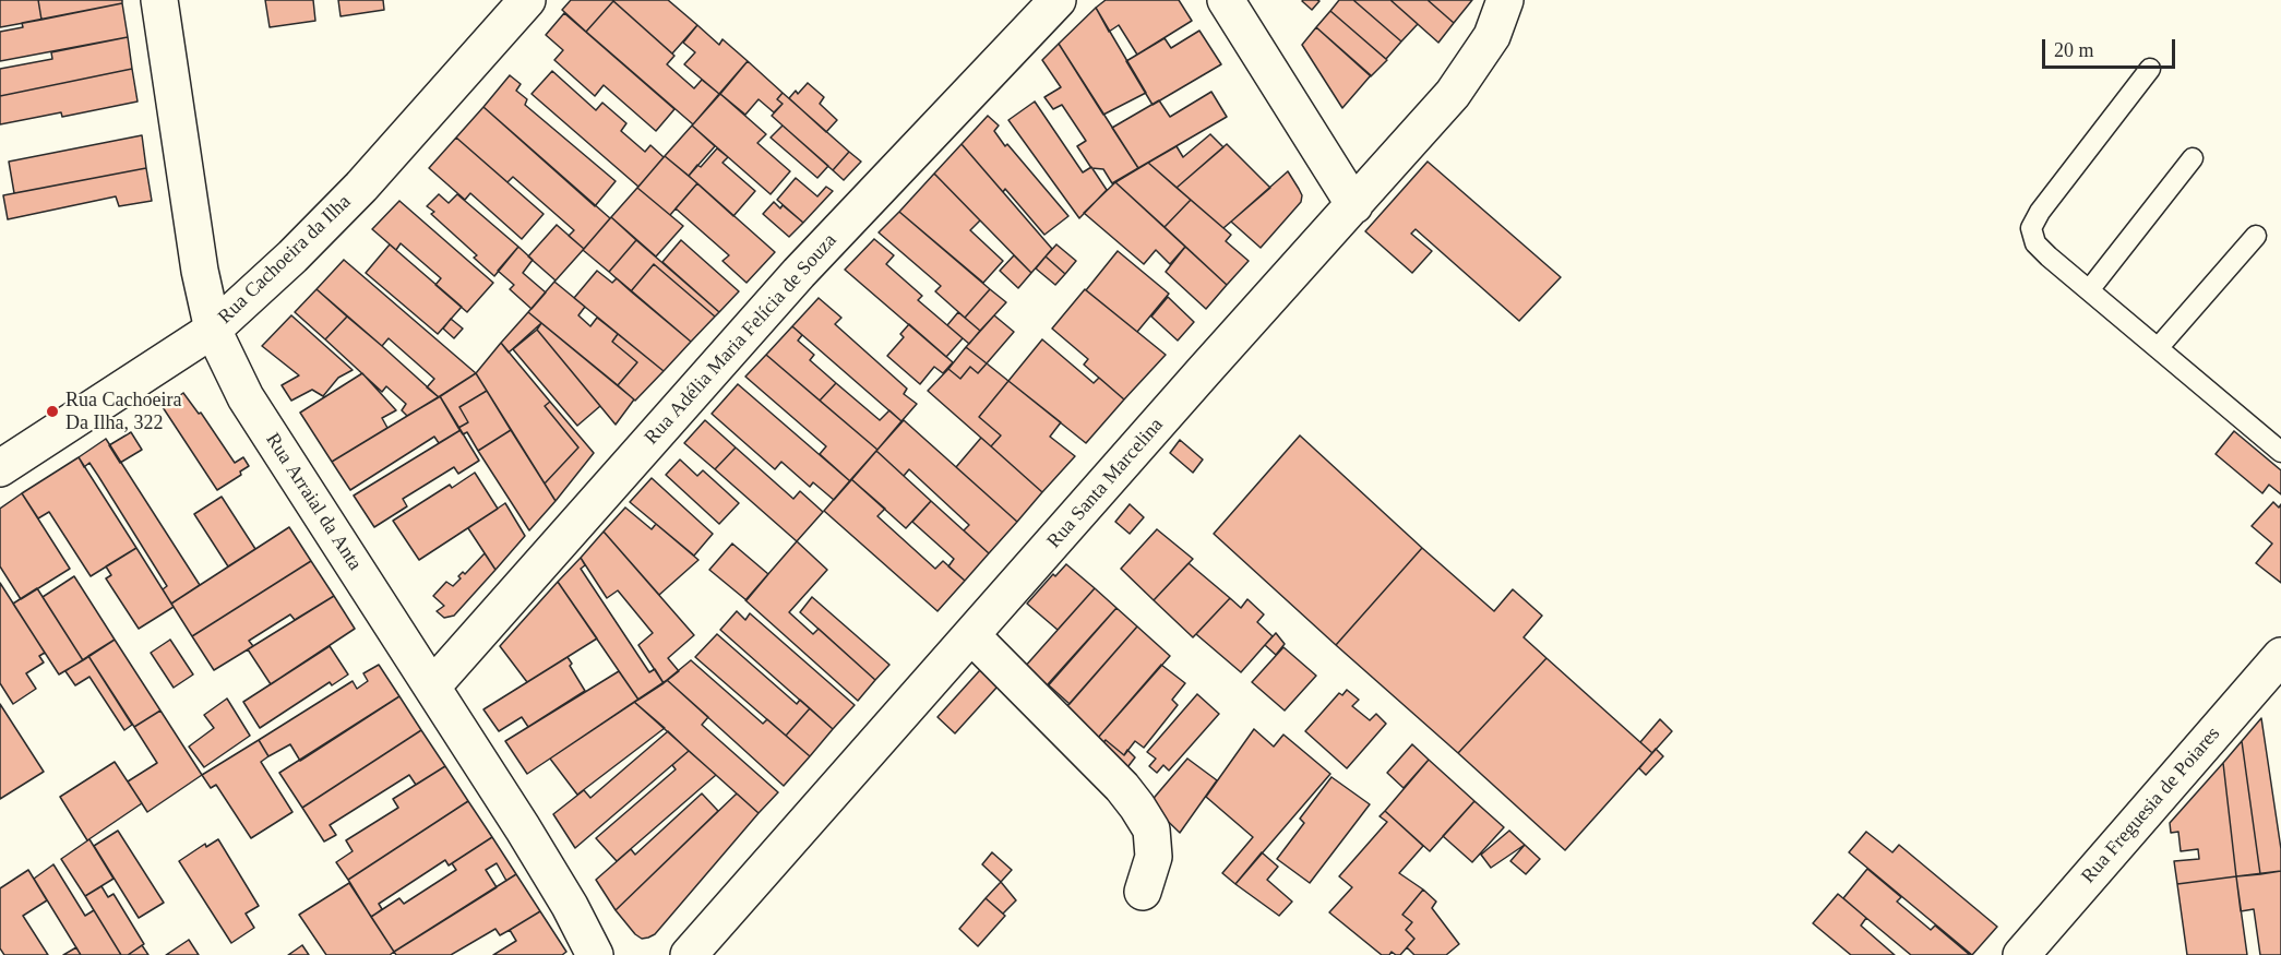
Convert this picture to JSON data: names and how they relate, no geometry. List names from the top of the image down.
{
  "streets": {
    "street": [
      "Rua Cachoeira da Ilha",
      "Rua Adélia Maria Felícia de Souza",
      "Rua Santa Marcelina",
      "Rua Arraial da Anta",
      "Rua Freguesia de Poiares"
    ]
  },
  "crossings": [
    ["Rua Cachoeira da Ilha", "Rua Arraial da Anta"],
    ["Rua Adélia Maria Felícia de Souza", "Rua Arraial da Anta"]
  ],
  "places": ["Rua Cachoeira Da Ilha, 322"],
  "scale_bar": "20 m"
}
